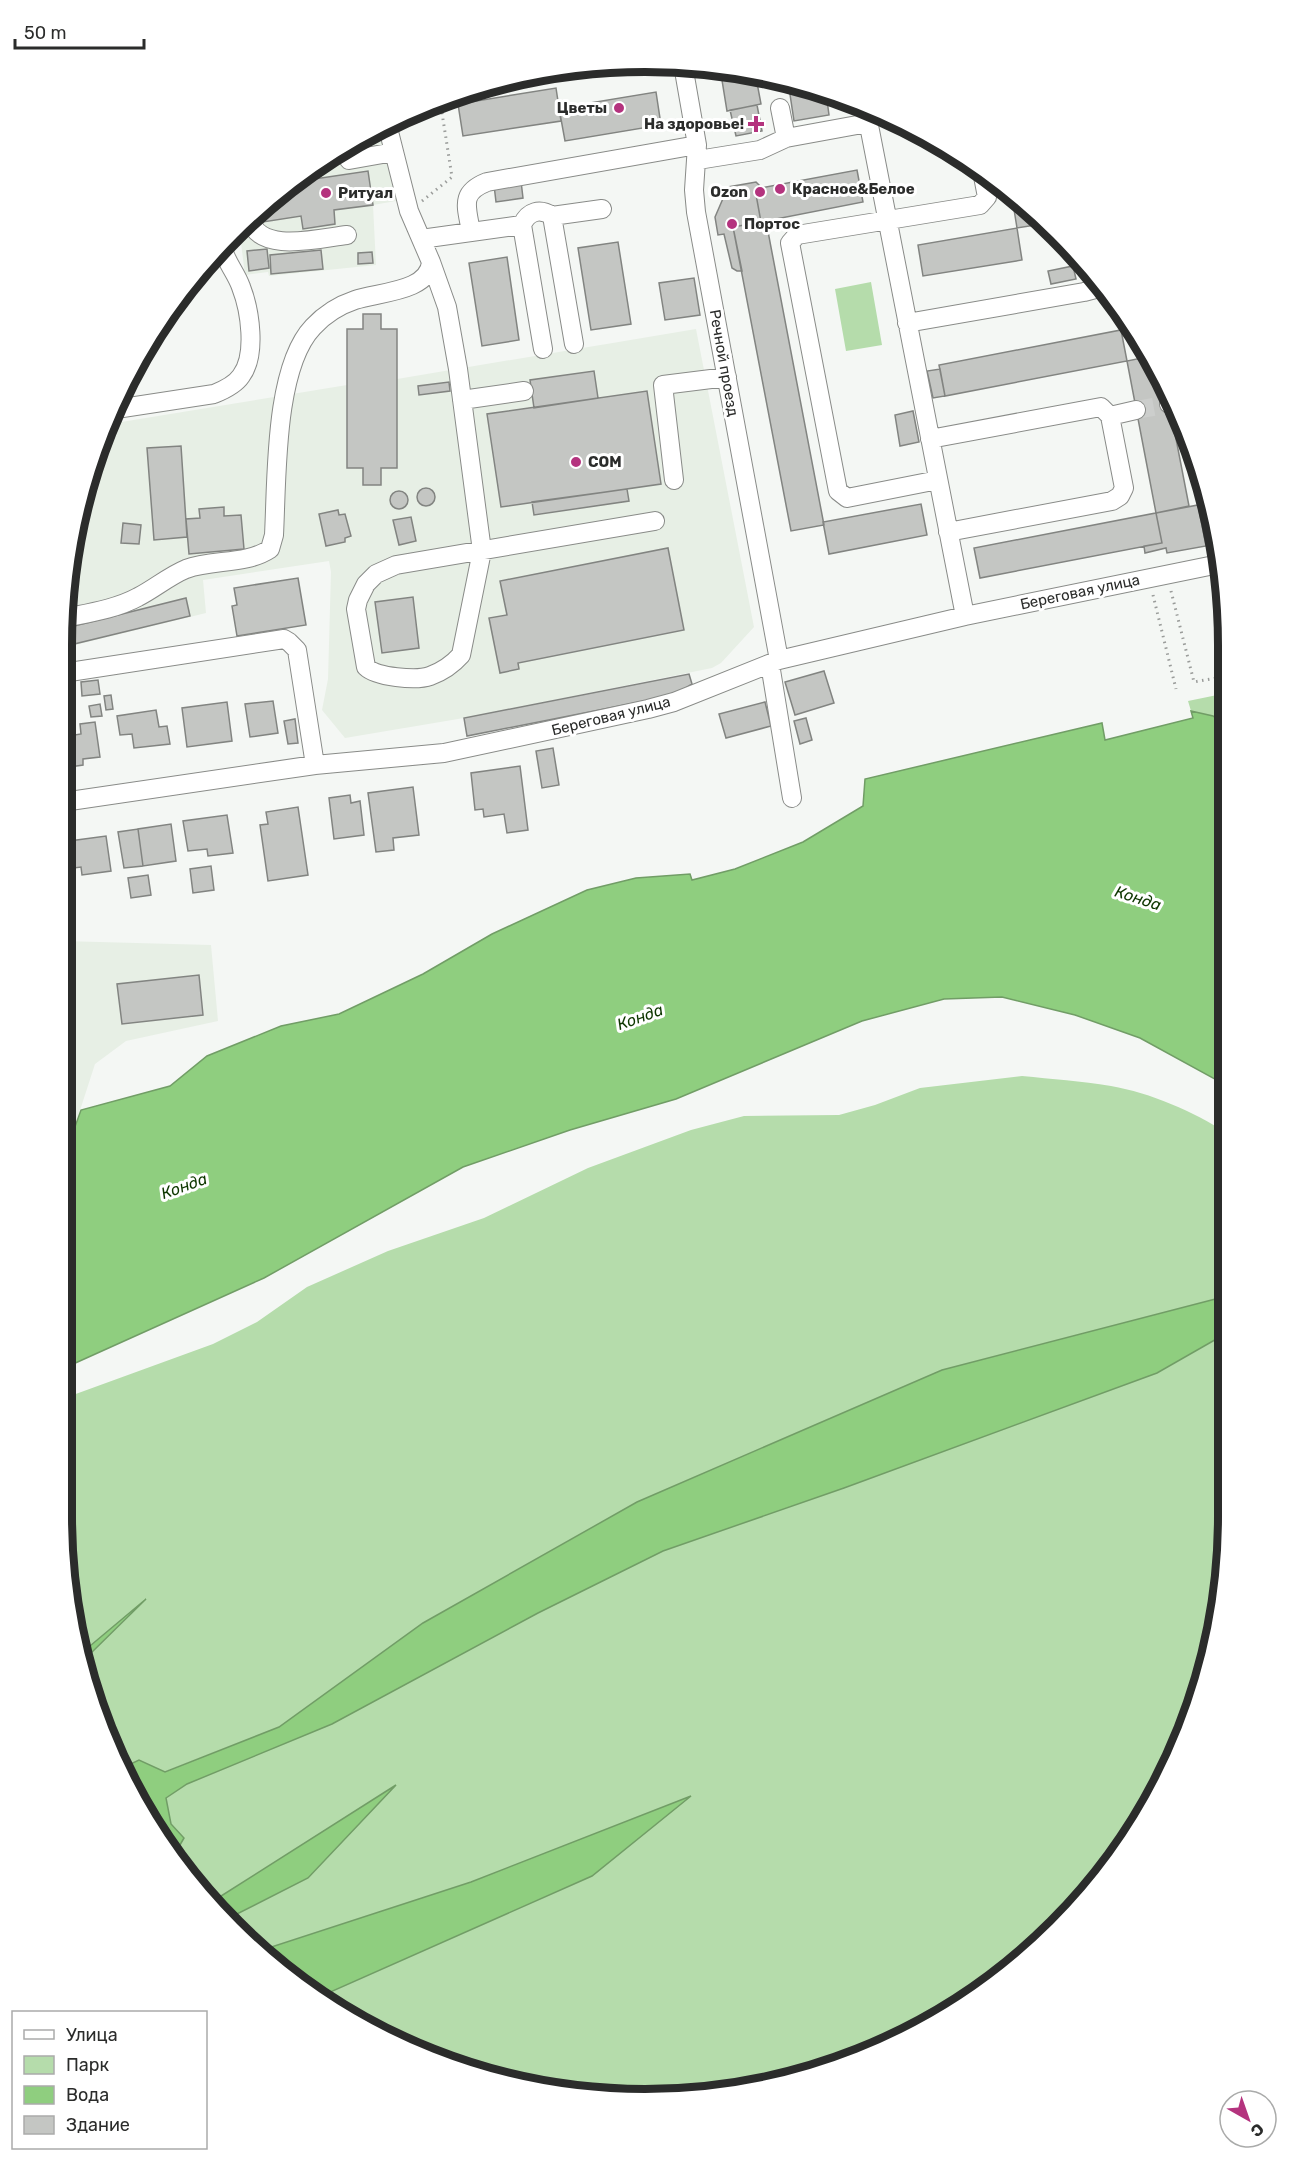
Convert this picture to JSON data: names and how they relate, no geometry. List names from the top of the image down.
{
  "streets": {
    "street": ["Речной проезд", "Береговая улица"]
  },
  "crossings": [
    ["Речной проезд", "Береговая улица"]
  ],
  "water": ["Конда"],
  "places": {
    "other": [
      "Цветы",
      "Красное&Белое",
      "Ozon",
      "Ритуал",
      "Портос",
      "СОМ"
    ],
    "health": ["На здоровье!"]
  },
  "legend": [
    "Улица",
    "Парк",
    "Вода",
    "Здание"
  ],
  "scale_bar": "50 m",
  "north": "bottom right"
}
